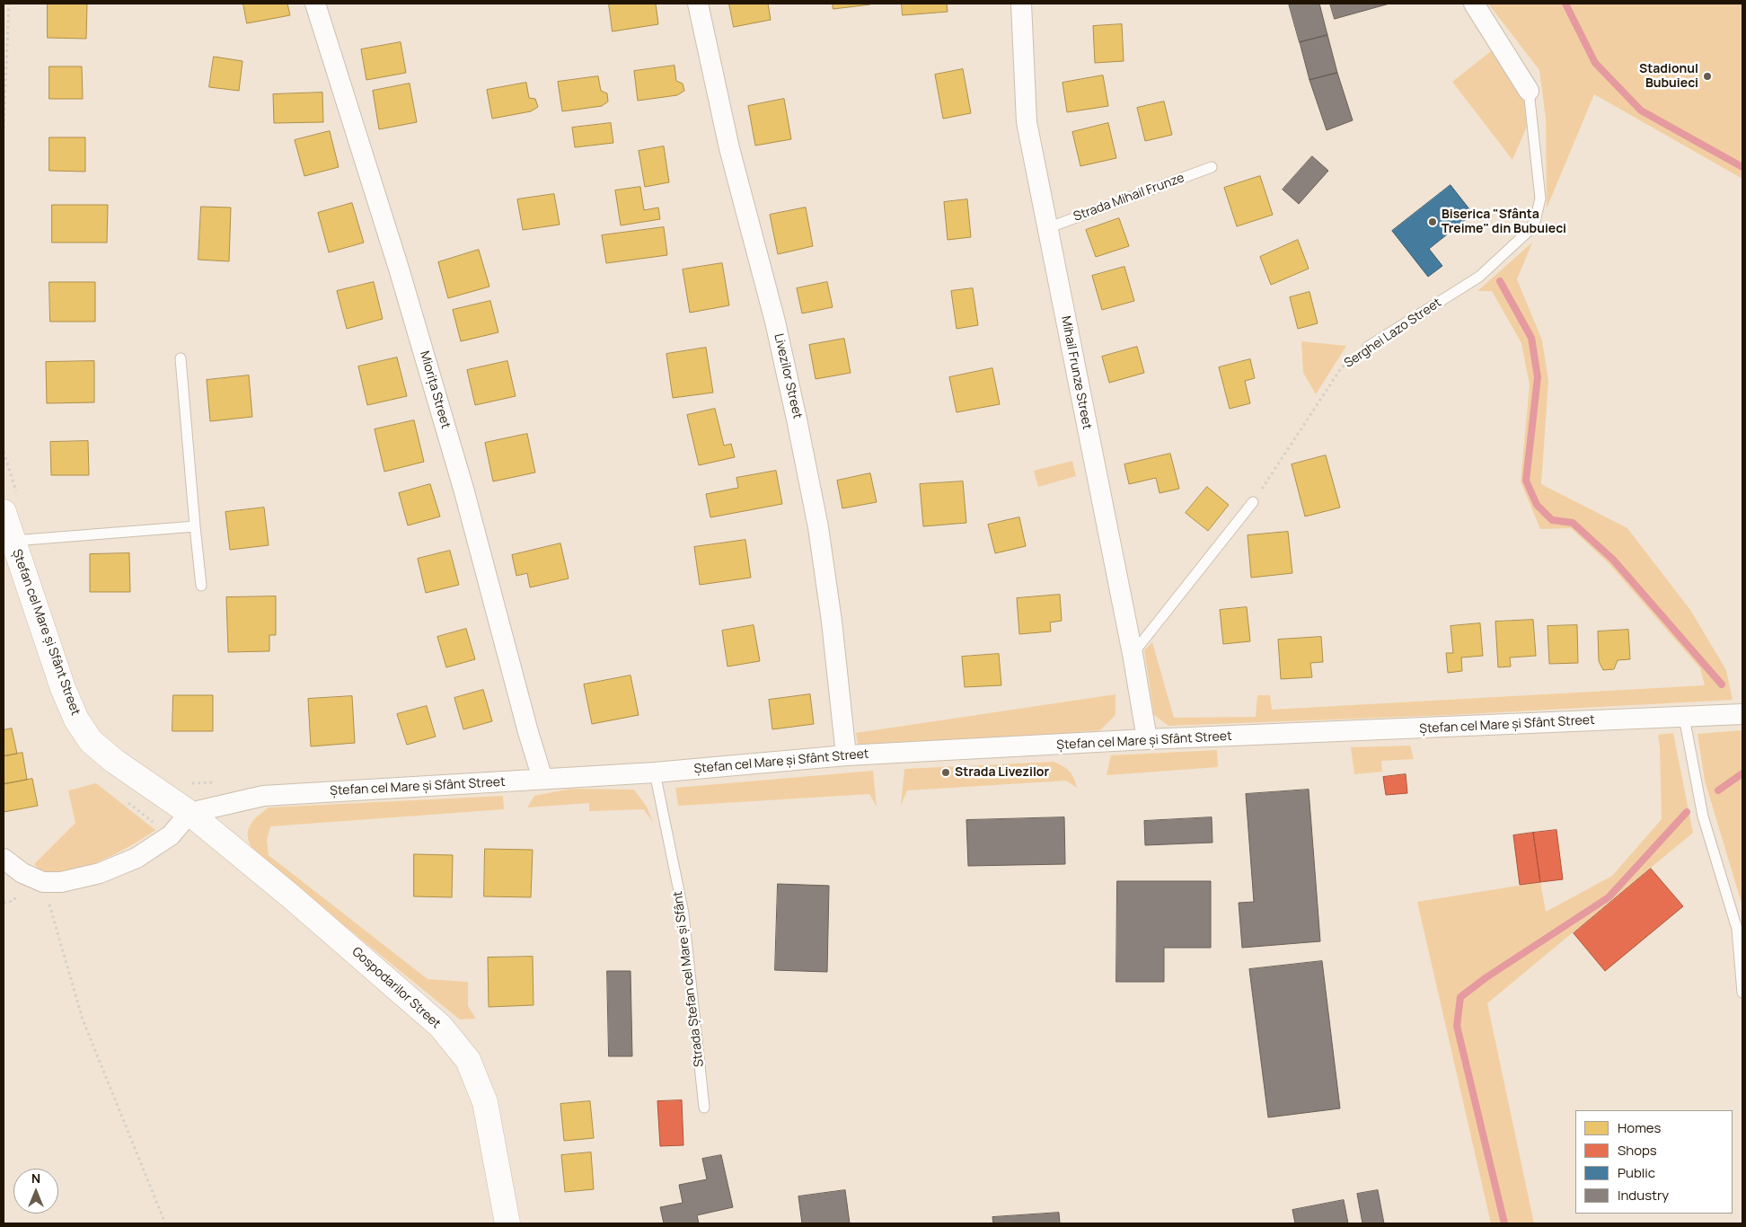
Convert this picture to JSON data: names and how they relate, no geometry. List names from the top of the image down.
{
  "streets": {
    "street": [
      "Serghei Lazo Street",
      "Mihail Frunze Street",
      "Livezilor Street",
      "Miorița Street",
      "Ștefan cel Mare și Sfânt Street",
      "Gospodarilor Street"
    ],
    "lane": ["Strada Mihail Frunze", "Strada Ștefan cel Mare și Sfânt"]
  },
  "crossings": [
    ["Strada Mihail Frunze", "Mihail Frunze Street"],
    ["Mihail Frunze Street", "Ștefan cel Mare și Sfânt Street"],
    ["Livezilor Street", "Ștefan cel Mare și Sfânt Street"],
    ["Miorița Street", "Ștefan cel Mare și Sfânt Street"],
    ["Ștefan cel Mare și Sfânt Street", "Strada Ștefan cel Mare și Sfânt"],
    ["Ștefan cel Mare și Sfânt Street", "Gospodarilor Street"]
  ],
  "places": ["Stadionul Bubuieci", "Biserica \"Sfânta Treime\" din Bubuieci", "Strada Livezilor"],
  "legend": [
    "Homes",
    "Shops",
    "Public",
    "Industry"
  ],
  "north": "top"
}
